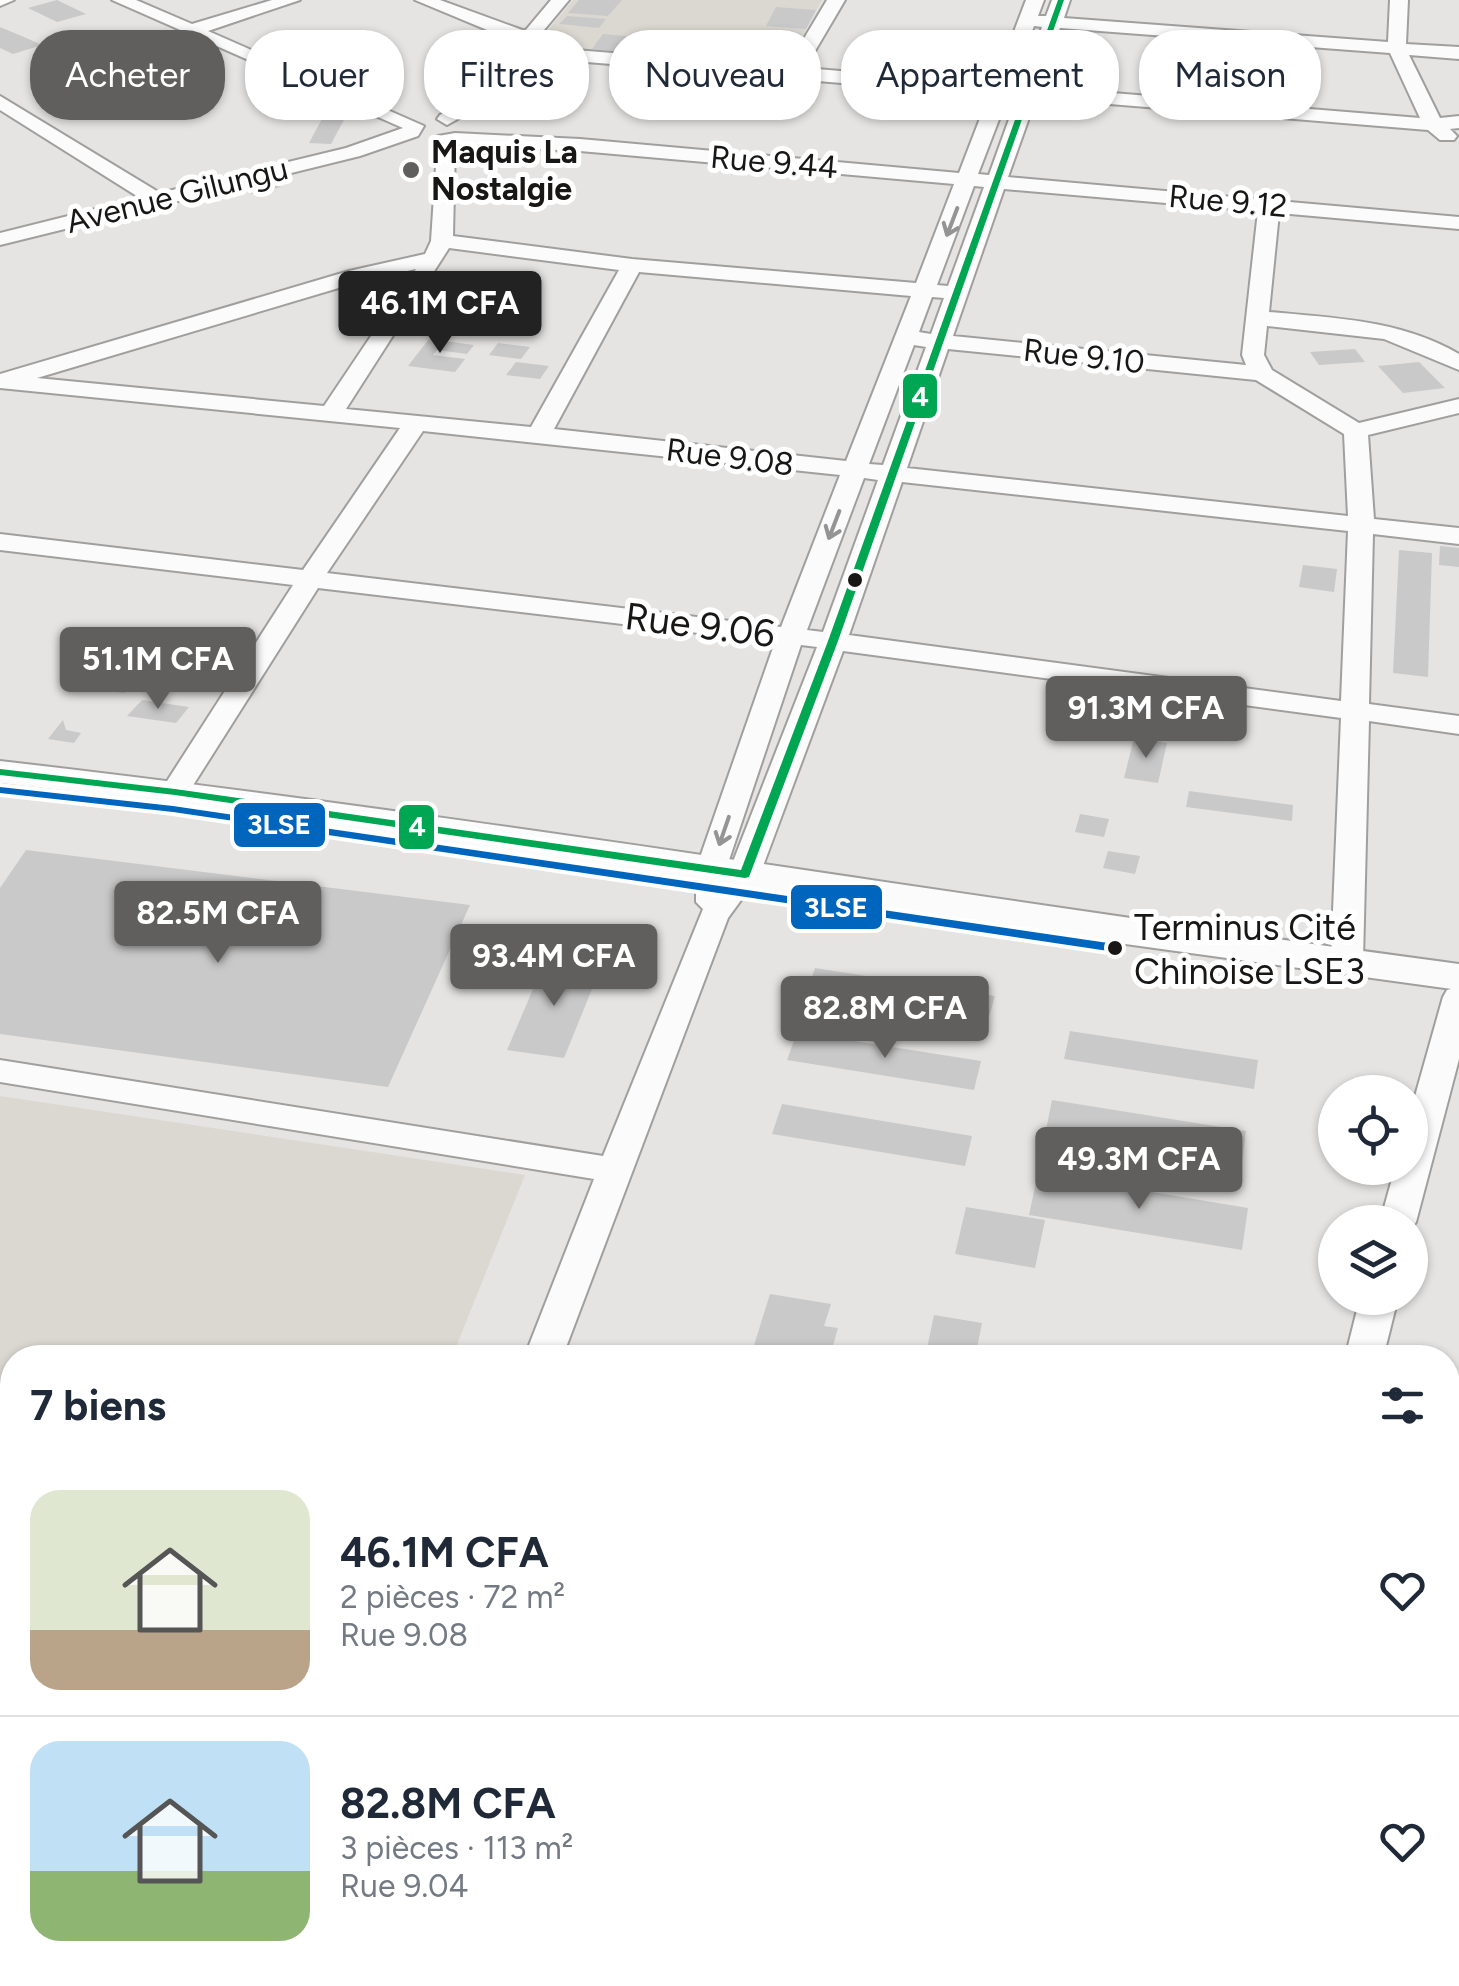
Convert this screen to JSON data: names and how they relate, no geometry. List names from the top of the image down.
{
  "streets": {
    "street": [
      "Rue 9.44",
      "Avenue Gilungu",
      "Rue 9.12",
      "Rue 9.10",
      "Rue 9.08",
      "Rue 9.06"
    ]
  },
  "crossings": [
    ["Rue 9.44", "Avenue Gilungu"],
    ["Rue 9.44", "Rue 9.12"]
  ],
  "places": ["Maquis La Nostalgie", "Terminus Cité Chinoise LSE3"],
  "lines": ["transit line 4", "transit line 3LSE"],
  "page": {
    "chip": [
      "Acheter",
      "Louer",
      "Filtres",
      "Nouveau",
      "Appartement",
      "Maison"
    ],
    "price": [
      "46.1M CFA",
      "51.1M CFA",
      "91.3M CFA",
      "82.5M CFA",
      "93.4M CFA",
      "82.8M CFA",
      "49.3M CFA"
    ],
    "heading": "7 biens",
    "list": [
      {
        "name": "46.1M CFA",
        "note": "2 pièces · 72 m² · Rue 9.08"
      },
      {
        "name": "82.8M CFA",
        "note": "3 pièces · 113 m² · Rue 9.04"
      }
    ]
  }
}
